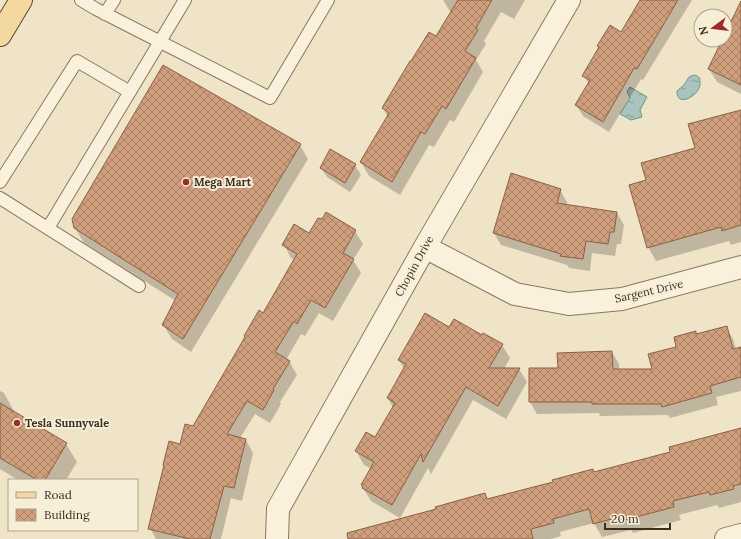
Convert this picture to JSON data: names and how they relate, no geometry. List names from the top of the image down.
{
  "streets": {
    "street": ["Chopin Drive", "Sargent Drive"]
  },
  "crossings": [
    ["Chopin Drive", "Sargent Drive"]
  ],
  "places": ["Mega Mart", "Tesla Sunnyvale"],
  "legend": ["Road", "Building"],
  "scale_bar": "20 m",
  "north": "left"
}
